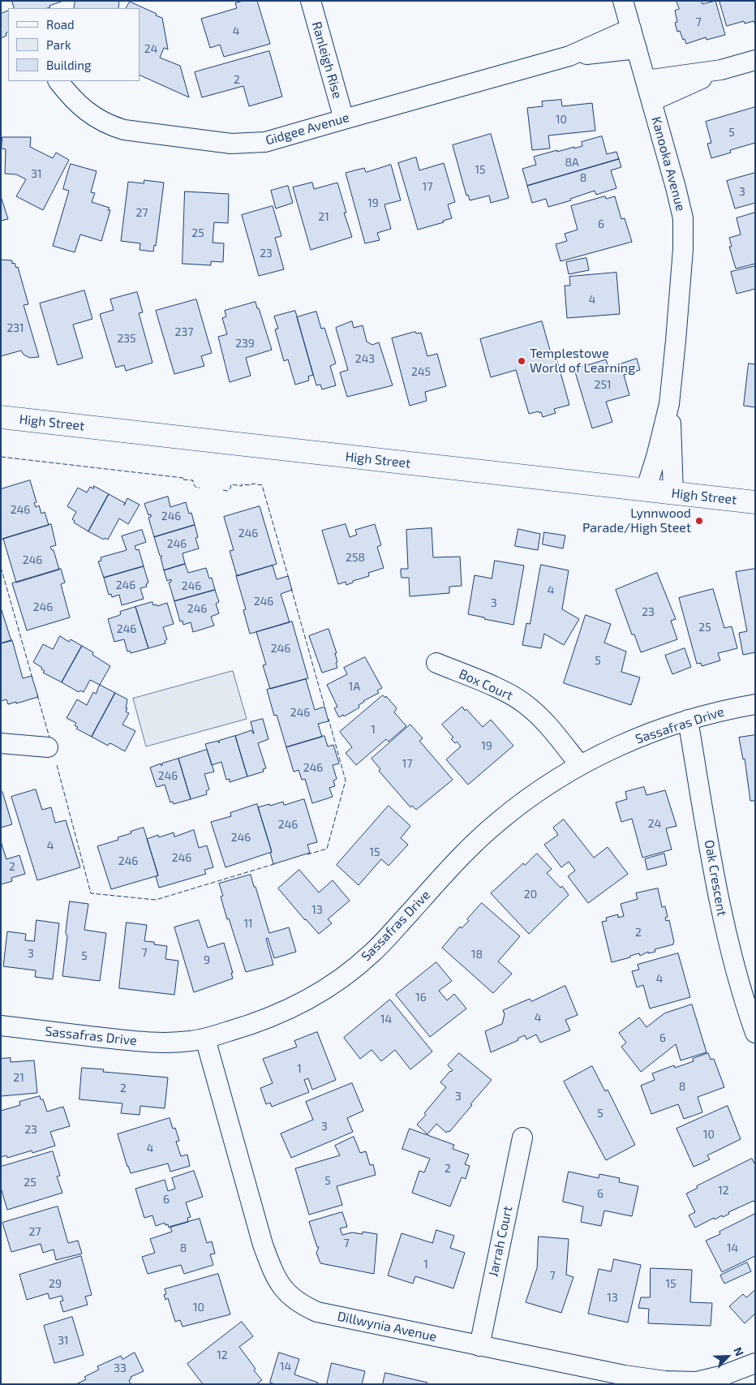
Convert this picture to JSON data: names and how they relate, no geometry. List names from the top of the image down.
{
  "streets": {
    "main road": ["High Street"],
    "street": [
      "Ranleigh Rise",
      "Gidgee Avenue",
      "Kanooka Avenue",
      "Box Court",
      "Sassafras Drive",
      "Oak Crescent",
      "Jarrah Court",
      "Dillwynia Avenue"
    ]
  },
  "crossings": [
    ["Ranleigh Rise", "Gidgee Avenue"],
    ["Gidgee Avenue", "Kanooka Avenue"],
    ["Kanooka Avenue", "High Street"],
    ["Box Court", "Sassafras Drive"],
    ["Sassafras Drive", "Oak Crescent"],
    ["Sassafras Drive", "Dillwynia Avenue"],
    ["Jarrah Court", "Dillwynia Avenue"]
  ],
  "places": ["Templestowe World of Learning", "Lynnwood Parade/High Steet"],
  "house_numbers": [
    "7",
    "4",
    "24",
    "2",
    "10",
    "5",
    "8A",
    "15",
    "31",
    "8",
    "17",
    "3",
    "19",
    "27",
    "21",
    "6",
    "25",
    "23",
    "4",
    "231",
    "237",
    "235",
    "239",
    "243",
    "245",
    "251",
    "246",
    "246",
    "246",
    "246",
    "258",
    "246",
    "246",
    "246",
    "4",
    "246",
    "3",
    "246",
    "246",
    "23",
    "25",
    "246",
    "246",
    "5",
    "1A",
    "246",
    "1",
    "19",
    "17",
    "246",
    "246",
    "24",
    "246",
    "246",
    "4",
    "15",
    "246",
    "246",
    "2",
    "20",
    "13",
    "11",
    "2",
    "7",
    "3",
    "18",
    "5",
    "9",
    "4",
    "16",
    "4",
    "14",
    "6",
    "1",
    "21",
    "8",
    "2",
    "3",
    "5",
    "3",
    "23",
    "10",
    "4",
    "2",
    "5",
    "25",
    "12",
    "6",
    "6",
    "27",
    "7",
    "8",
    "14",
    "1",
    "7",
    "29",
    "15",
    "13",
    "10",
    "31",
    "12",
    "14",
    "33"
  ],
  "legend": ["Road", "Park", "Building"],
  "north": "top right"
}
